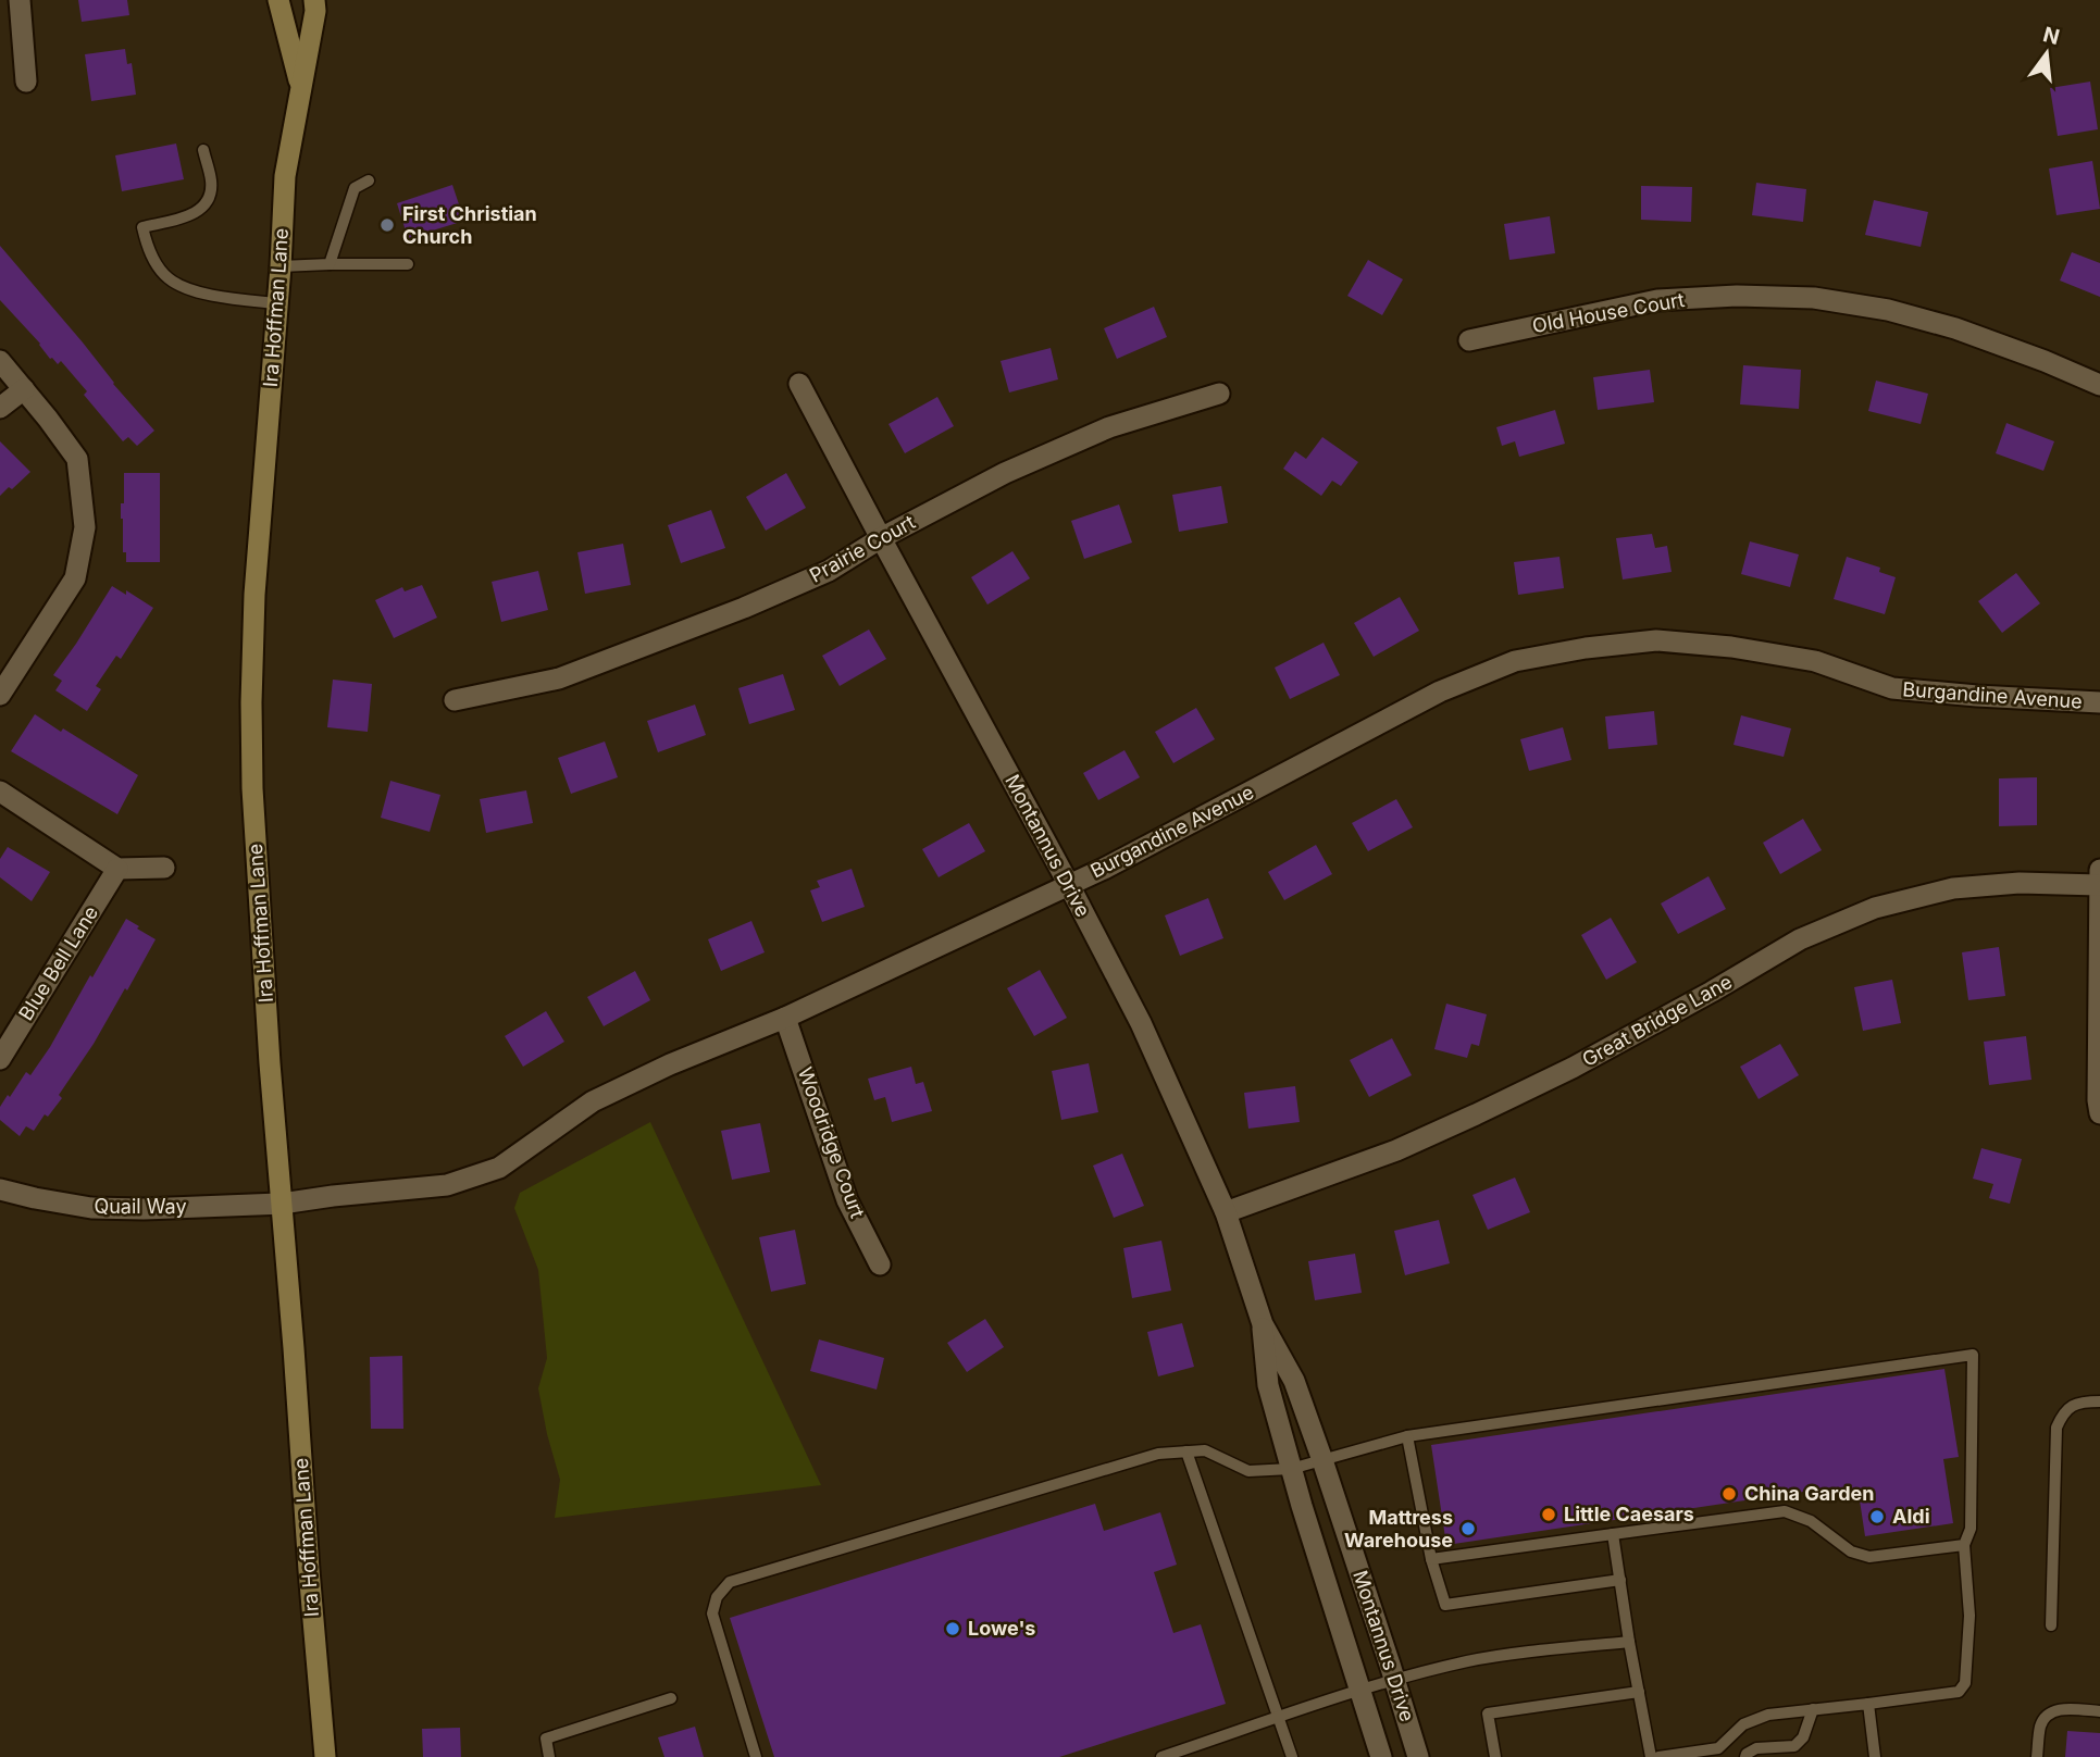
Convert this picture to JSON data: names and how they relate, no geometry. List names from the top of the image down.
{
  "streets": {
    "main road": ["Ira Hoffman Lane"],
    "street": [
      "Old House Court",
      "Prairie Court",
      "Burgandine Avenue",
      "Montannus Drive",
      "Blue Bell Lane",
      "Great Bridge Lane",
      "Woodridge Court",
      "Quail Way"
    ]
  },
  "crossings": [
    ["Ira Hoffman Lane", "Burgandine Avenue"],
    ["Ira Hoffman Lane", "Quail Way"],
    ["Prairie Court", "Montannus Drive"],
    ["Burgandine Avenue", "Montannus Drive"],
    ["Burgandine Avenue", "Woodridge Court"],
    ["Burgandine Avenue", "Quail Way"],
    ["Montannus Drive", "Great Bridge Lane"]
  ],
  "places": [
    "First Christian Church",
    "China Garden",
    "Little Caesars",
    "Aldi",
    "Mattress Warehouse",
    "Lowe's"
  ],
  "north": "top"
}
